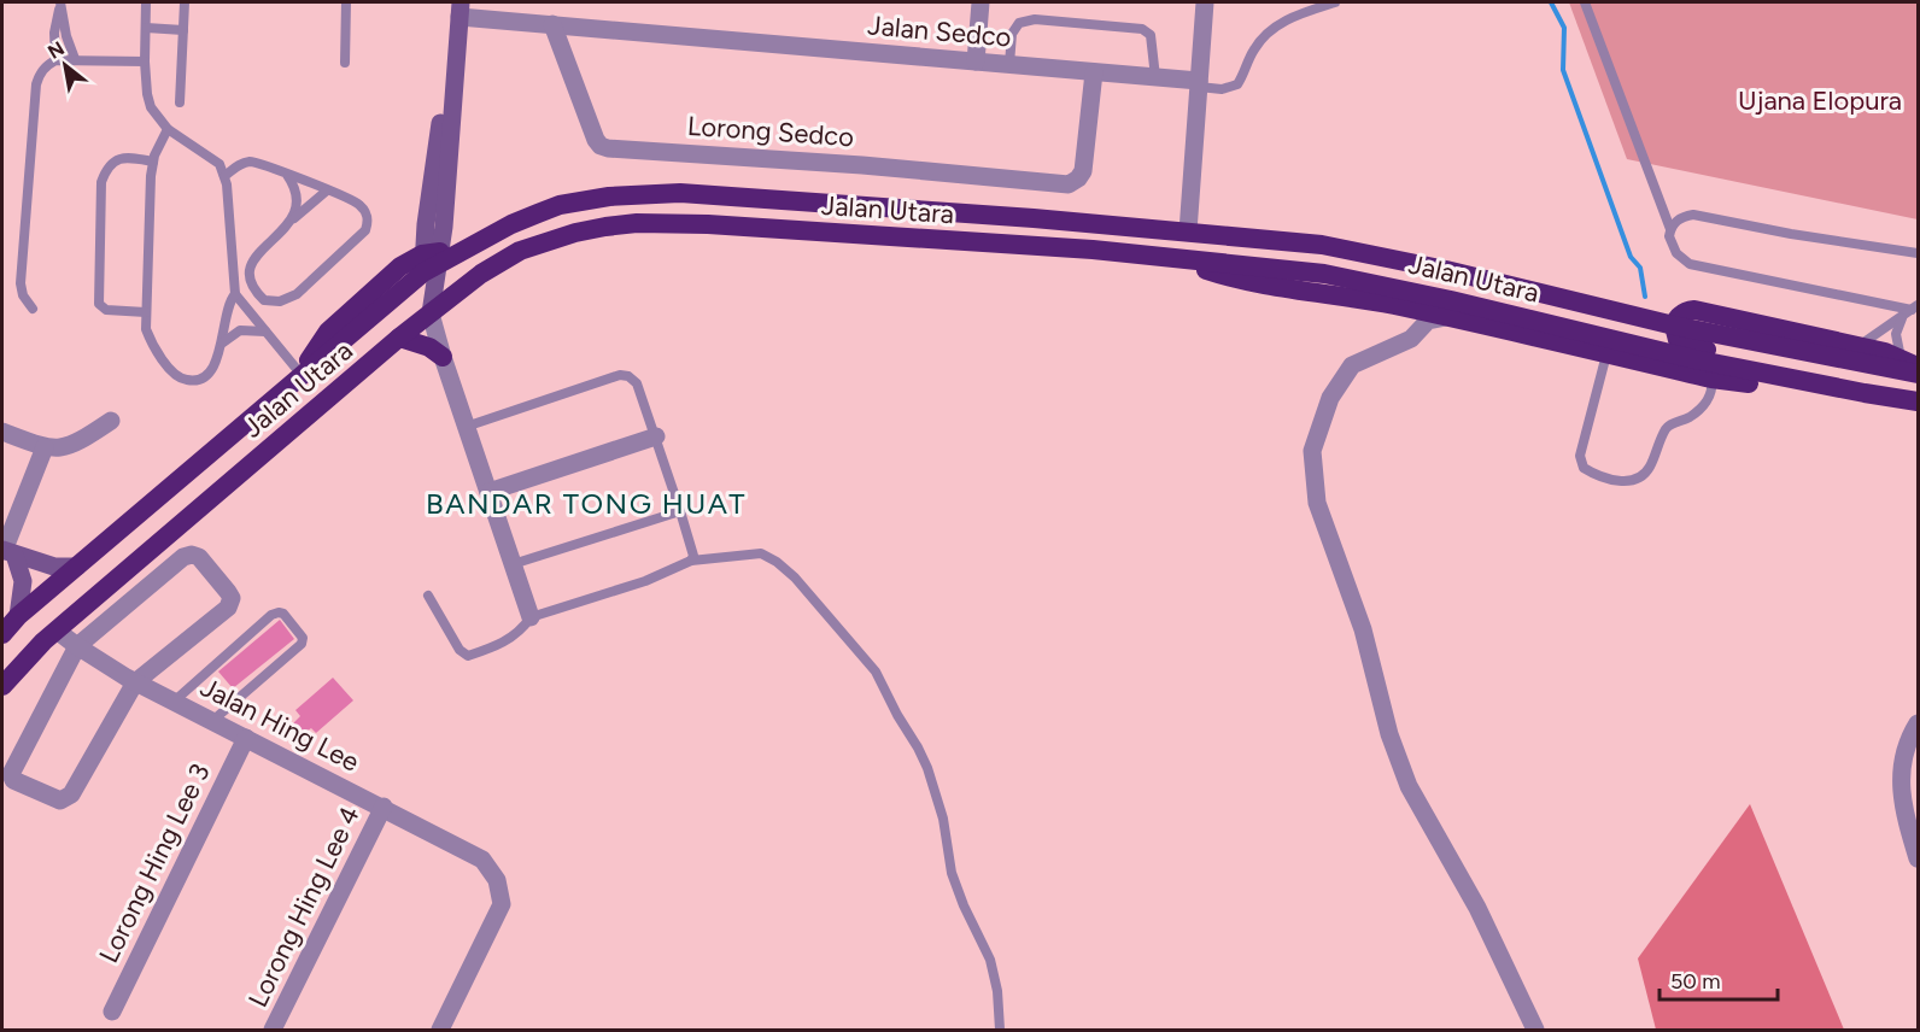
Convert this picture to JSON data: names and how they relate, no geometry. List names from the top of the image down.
{
  "streets": {
    "highway": ["Jalan Utara"],
    "street": [
      "Jalan Sedco",
      "Lorong Sedco",
      "Jalan Hing Lee",
      "Lorong Hing Lee 3",
      "Lorong Hing Lee 4"
    ]
  },
  "crossings": [
    ["Jalan Sedco", "Lorong Sedco"],
    ["Jalan Utara", "Jalan Hing Lee"],
    ["Jalan Hing Lee", "Lorong Hing Lee 3"],
    ["Jalan Hing Lee", "Lorong Hing Lee 4"]
  ],
  "districts": ["BANDAR TONG HUAT"],
  "parks": ["Ujana Elopura"],
  "scale_bar": "50 m",
  "north": "top left"
}
